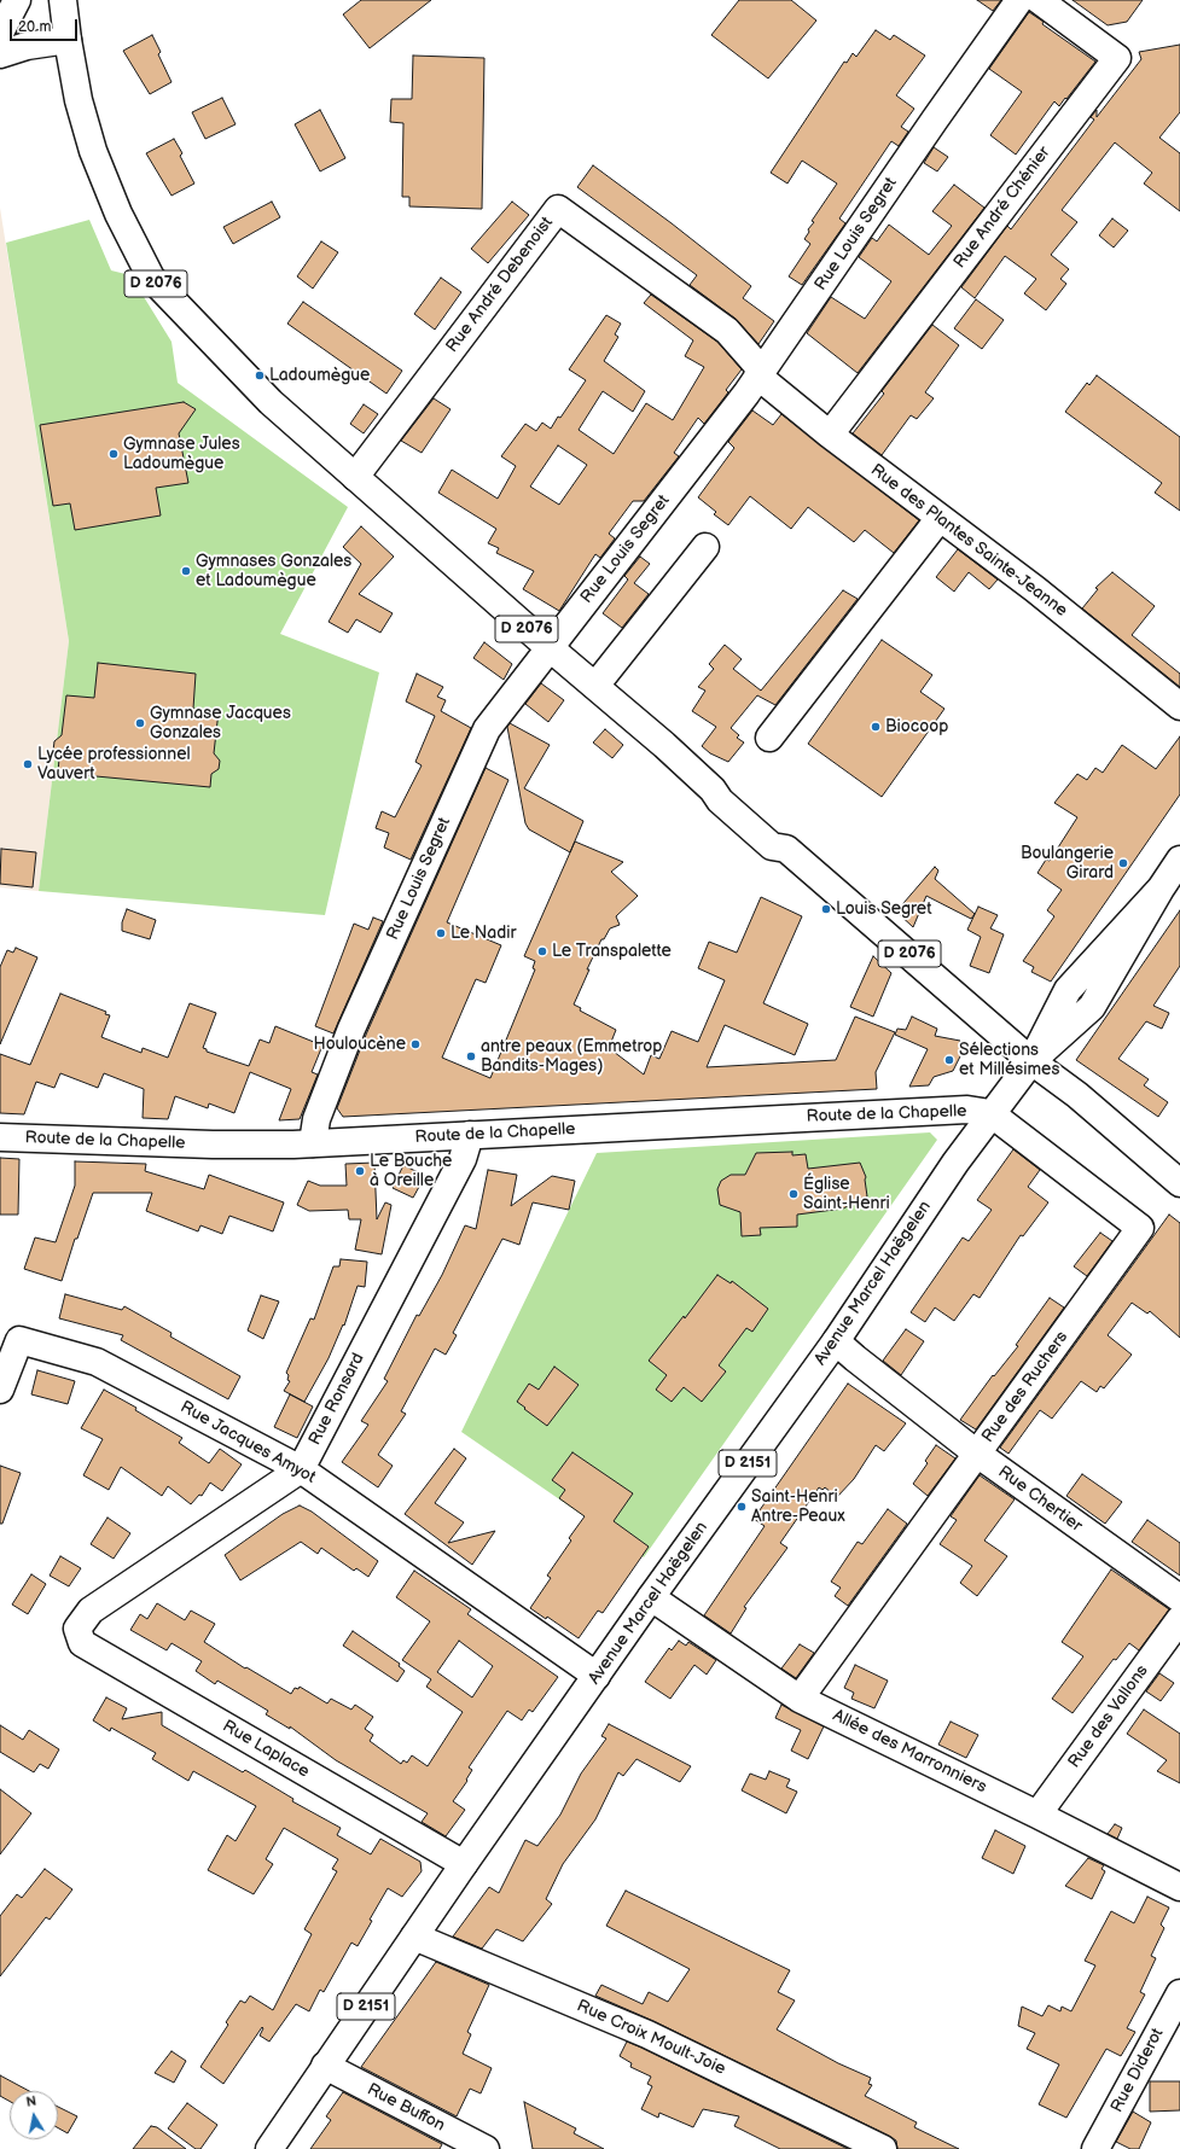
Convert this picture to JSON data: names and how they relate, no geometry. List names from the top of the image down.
{
  "streets": {
    "street": [
      "Rue André Chénier",
      "Rue Louis Segret",
      "D 2076",
      "Rue André Debenoist",
      "Rue des Plantes Sainte-Jeanne",
      "Route de la Chapelle",
      "Avenue Marcel Haëgelen",
      "Rue des Ruchers",
      "Rue Ronsard",
      "Rue Jacques Amyot",
      "D 2151",
      "Rue Chertier",
      "Rue des Vallons",
      "Rue Laplace",
      "Allée des Marronniers",
      "Rue Croix Moult-Joie",
      "Rue Diderot",
      "Rue Buffon"
    ]
  },
  "crossings": [
    ["Rue André Chénier", "Rue des Plantes Sainte-Jeanne"],
    ["Rue Louis Segret", "D 2076"],
    ["Rue Louis Segret", "Rue André Debenoist"],
    ["Rue Louis Segret", "Rue des Plantes Sainte-Jeanne"],
    ["Rue Louis Segret", "Route de la Chapelle"],
    ["D 2076", "Rue André Debenoist"],
    ["D 2076", "Avenue Marcel Haëgelen"],
    ["Rue André Debenoist", "Rue des Plantes Sainte-Jeanne"],
    ["Route de la Chapelle", "Avenue Marcel Haëgelen"],
    ["Route de la Chapelle", "Rue des Ruchers"],
    ["Route de la Chapelle", "Rue Ronsard"],
    ["Avenue Marcel Haëgelen", "Rue des Ruchers"],
    ["Avenue Marcel Haëgelen", "Rue Jacques Amyot"],
    ["Avenue Marcel Haëgelen", "Rue Chertier"],
    ["Avenue Marcel Haëgelen", "Rue Laplace"],
    ["Avenue Marcel Haëgelen", "Allée des Marronniers"],
    ["Avenue Marcel Haëgelen", "Rue Croix Moult-Joie"],
    ["Avenue Marcel Haëgelen", "Rue Buffon"],
    ["Rue des Ruchers", "Rue Chertier"],
    ["Rue des Ruchers", "Allée des Marronniers"],
    ["Rue Ronsard", "Rue Jacques Amyot"],
    ["Rue Ronsard", "Rue Laplace"],
    ["Rue des Vallons", "Allée des Marronniers"]
  ],
  "places": [
    "Ladoumègue",
    "Gymnase Jules Ladoumègue",
    "Gymnases Gonzales et Ladoumègue",
    "Gymnase Jacques Gonzales",
    "Biocoop",
    "Lycée professionnel Vauvert",
    "Boulangerie Girard",
    "Louis Segret",
    "Le Nadir",
    "Le Transpalette",
    "Houloucène",
    "antre peaux (Emmetrop Bandits-Mages)",
    "Sélections et Millésimes",
    "Le Bouche à Oreille",
    "Église Saint-Henri",
    "Saint-Henri Antre-Peaux"
  ],
  "scale_bar": "20 m",
  "north": "top"
}
